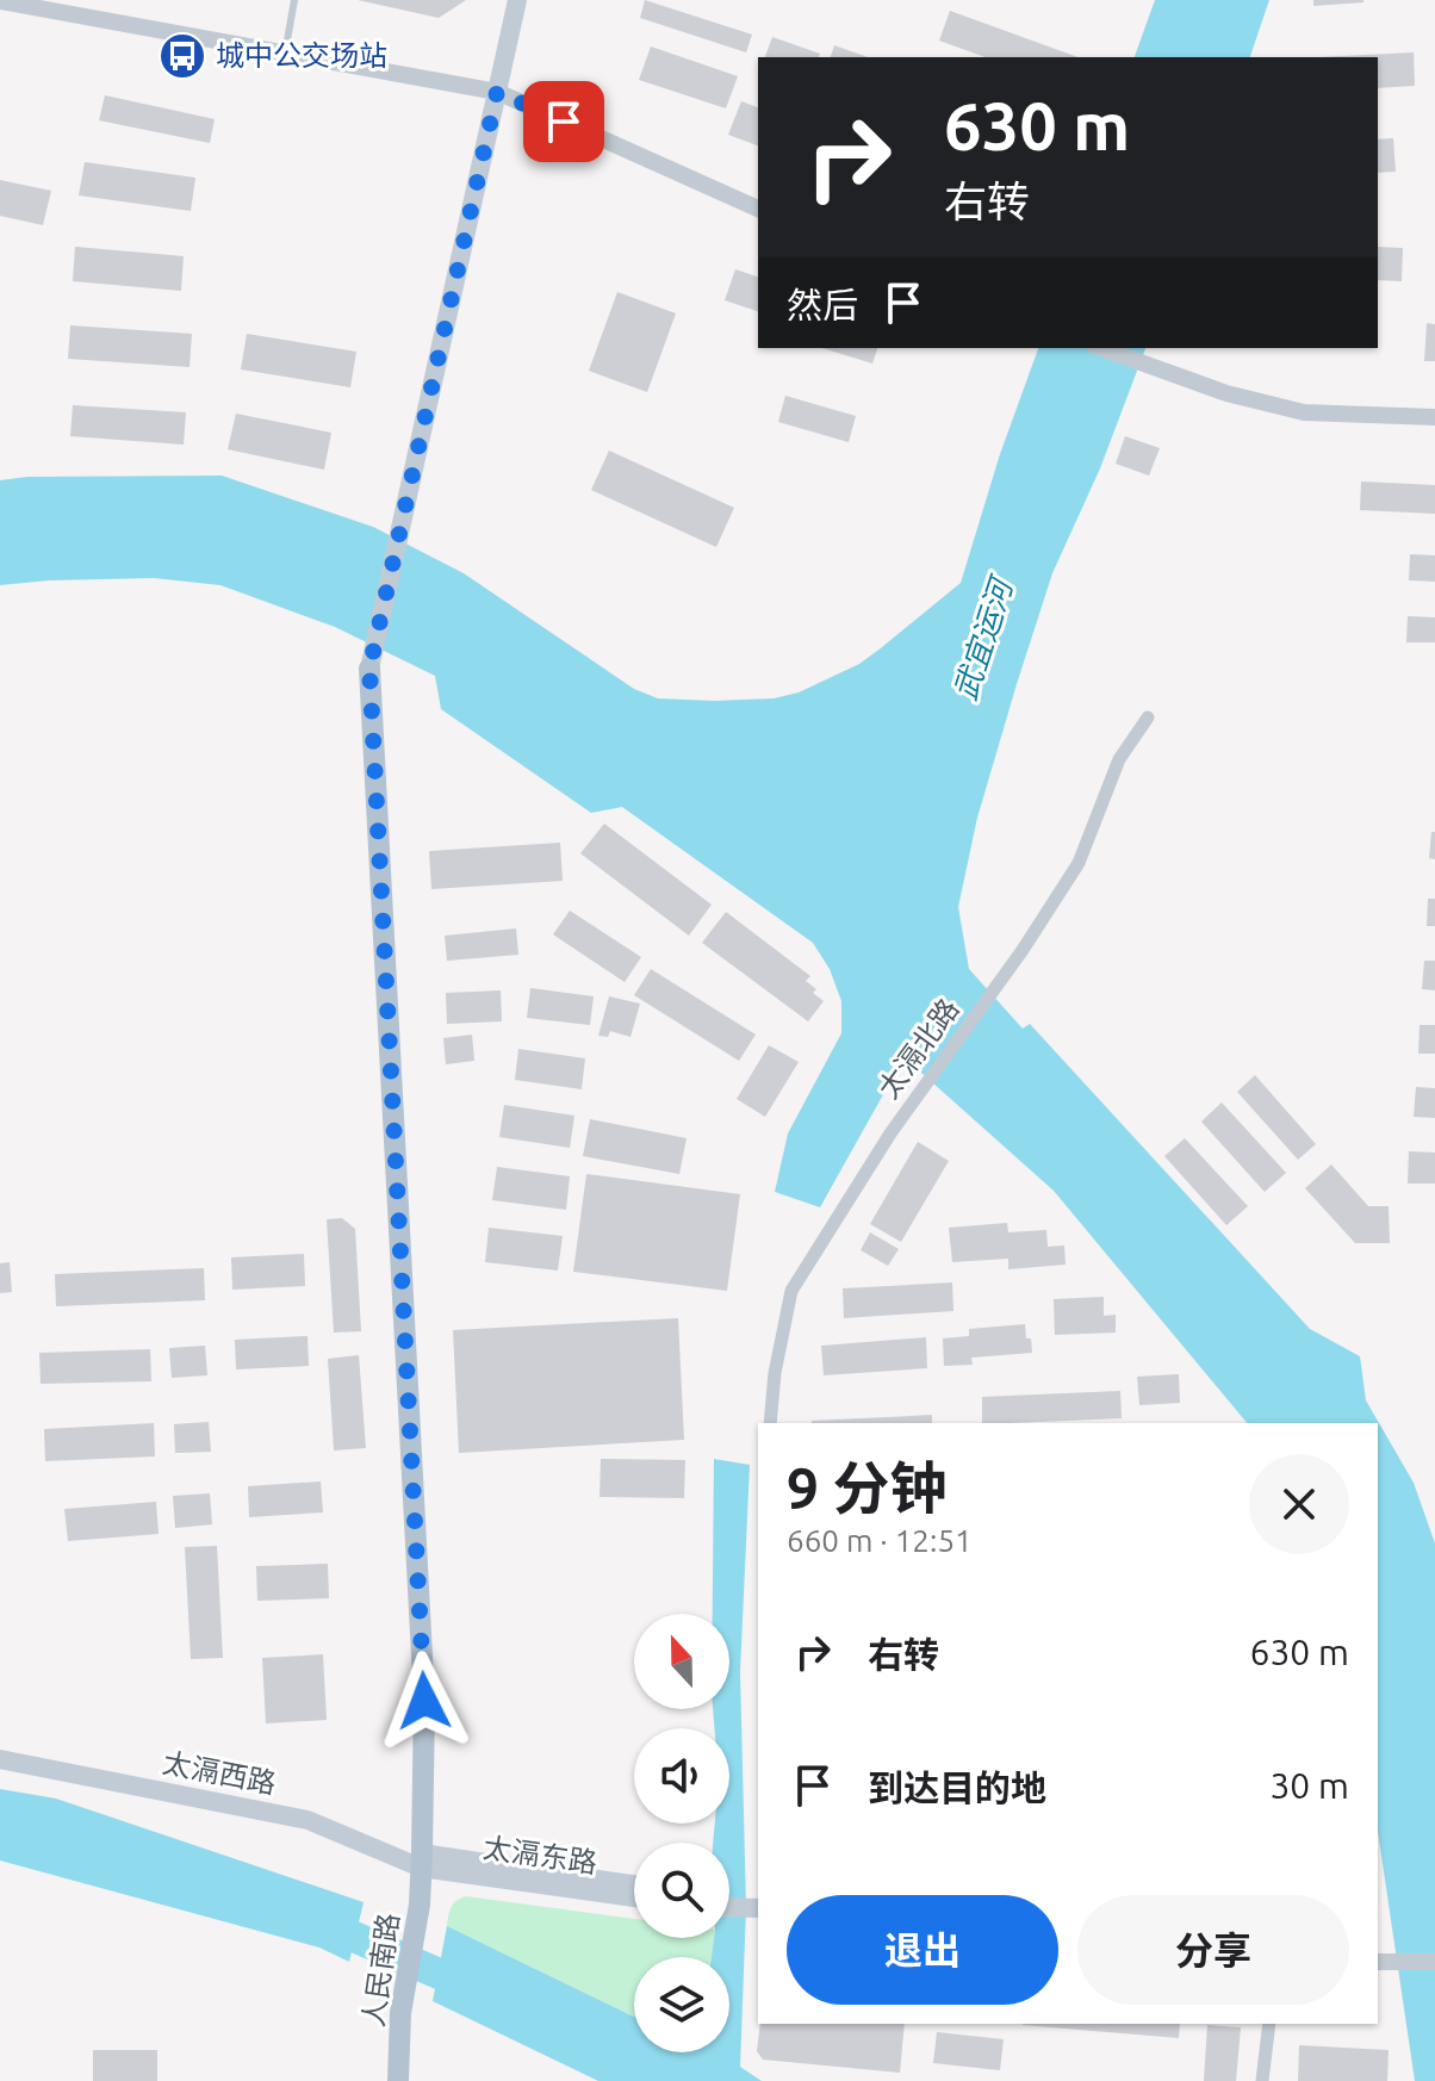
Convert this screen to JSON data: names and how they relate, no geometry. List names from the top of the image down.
{
  "streets": {
    "main road": ["太滆西路", "太滆东路", "人民南路"],
    "street": ["太滆北路"]
  },
  "crossings": [
    ["太滆西路", "太滆东路"],
    ["太滆西路", "人民南路"],
    ["太滆东路", "人民南路"]
  ],
  "water": ["武宜运河"],
  "places": {
    "bus stop": ["城中公交场站"]
  },
  "north": "top",
  "page": {
    "turn": ["630 m", "右转"],
    "then": "然后",
    "heading": ["9 分钟", "660 m · 12:51"],
    "list": [
      {
        "name": "右转",
        "value": "630 m"
      },
      {
        "name": "到达目的地",
        "value": "30 m"
      }
    ],
    "buttons": ["退出", "分享"]
  }
}
